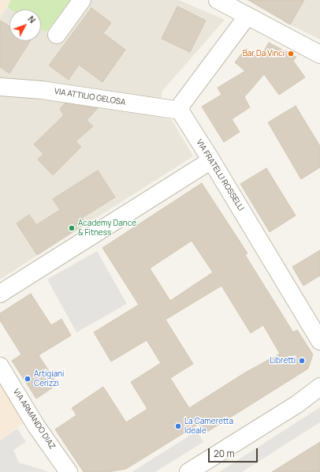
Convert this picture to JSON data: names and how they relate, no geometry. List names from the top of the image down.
{
  "streets": {
    "street": ["VIA ATTILIO GELOSA", "VIA FRATELLI ROSSELLI", "VIA ARMANDO DIAZ"]
  },
  "crossings": [
    ["VIA ATTILIO GELOSA", "VIA FRATELLI ROSSELLI"]
  ],
  "places": [
    "Bar Da Vinci",
    "Academy Dance & Fitness",
    "Libretti",
    "Artigiani Cerizzi",
    "La Cameretta Ideale"
  ],
  "scale_bar": "20 m",
  "north": "top right"
}
